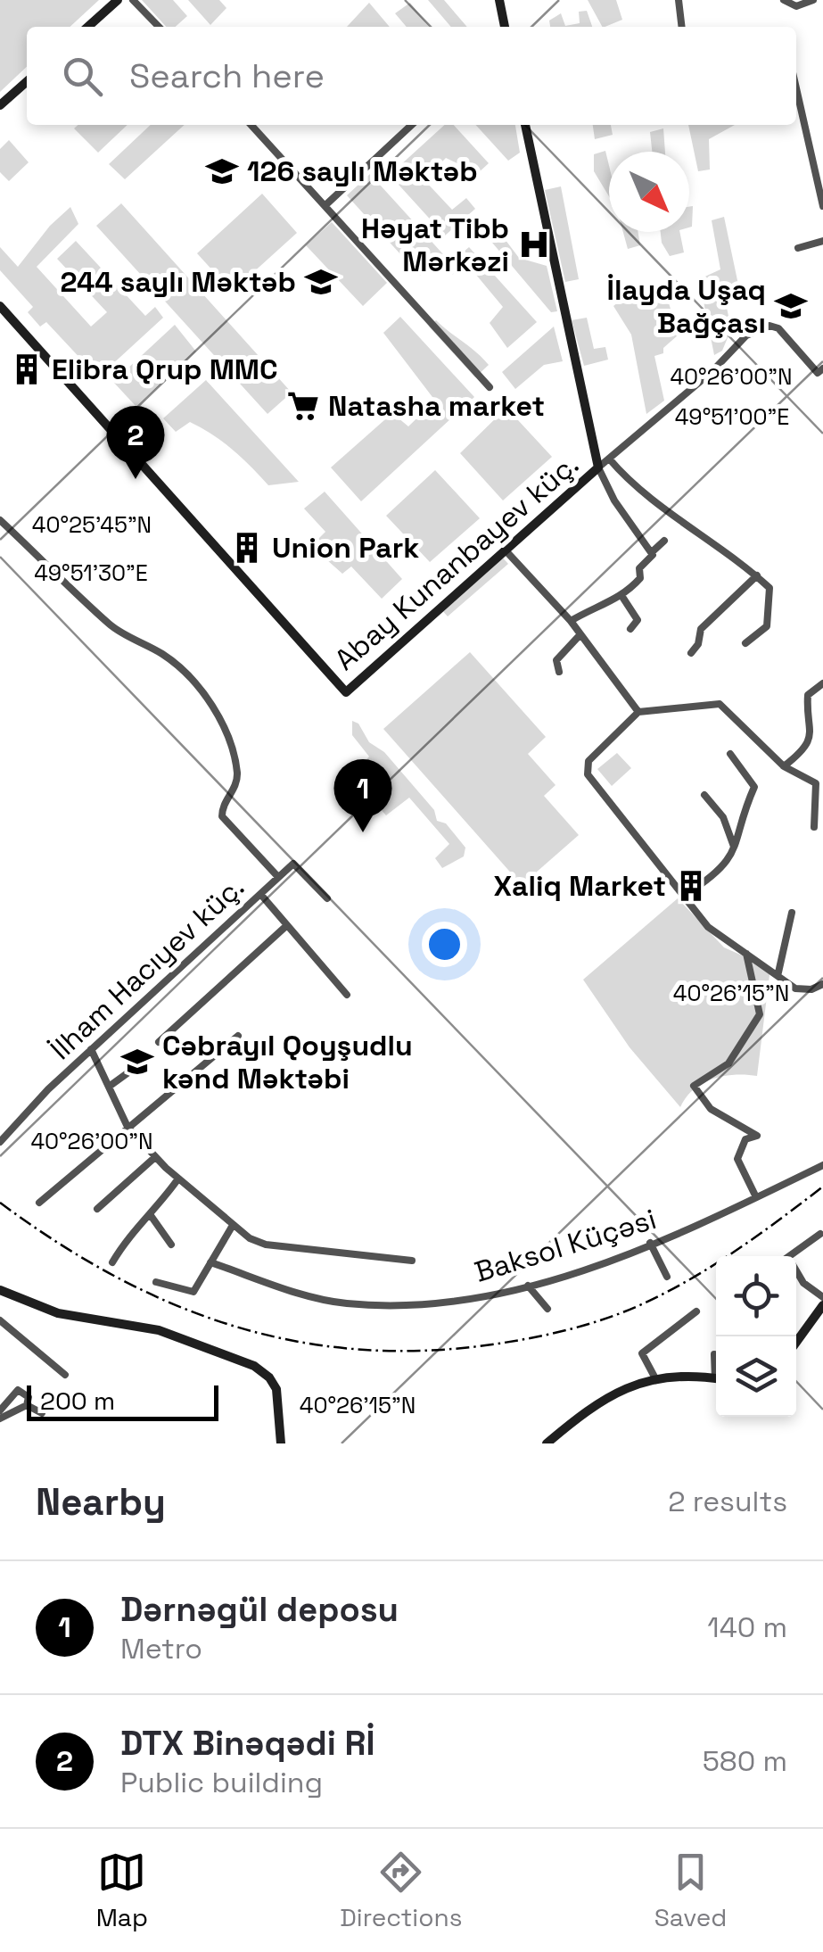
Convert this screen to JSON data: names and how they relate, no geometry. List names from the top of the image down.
{
  "streets": {
    "street": ["Abay Kunanbayev küç.", "İlham Hacıyev küç.", "Baksol Küçəsi"]
  },
  "places": {
    "school or university": [
      "126 saylı Məktəb",
      "244 saylı Məktəb",
      "İlayda Uşaq Bağçası",
      "Cəbrayıl Qoyşudlu kənd Məktəbi"
    ],
    "hospital": ["Həyat Tibb Mərkəzi"],
    "building": ["Elibra Qrup MMC", "Union Park", "Xaliq Market"],
    "supermarket": ["Natasha market"]
  },
  "scale_bar": "200 m",
  "north": "bottom right",
  "page": {
    "search": "Search here",
    "pins": ["2", "1"],
    "scale": "200 m",
    "heading": ["Nearby", "2 results"],
    "list": [
      {
        "mark": "1",
        "name": "Dərnəgül deposu",
        "note": "Metro",
        "value": "140 m"
      },
      {
        "mark": "2",
        "name": "DTX Binəqədi Rİ",
        "note": "Public building",
        "value": "580 m"
      }
    ],
    "nav": ["Map", "Directions", "Saved"]
  },
  "coordinates": [
    "40°26'00\"N",
    "49°51'00\"E",
    "40°25'45\"N",
    "49°51'30\"E",
    "40°26'15\"N"
  ]
}
